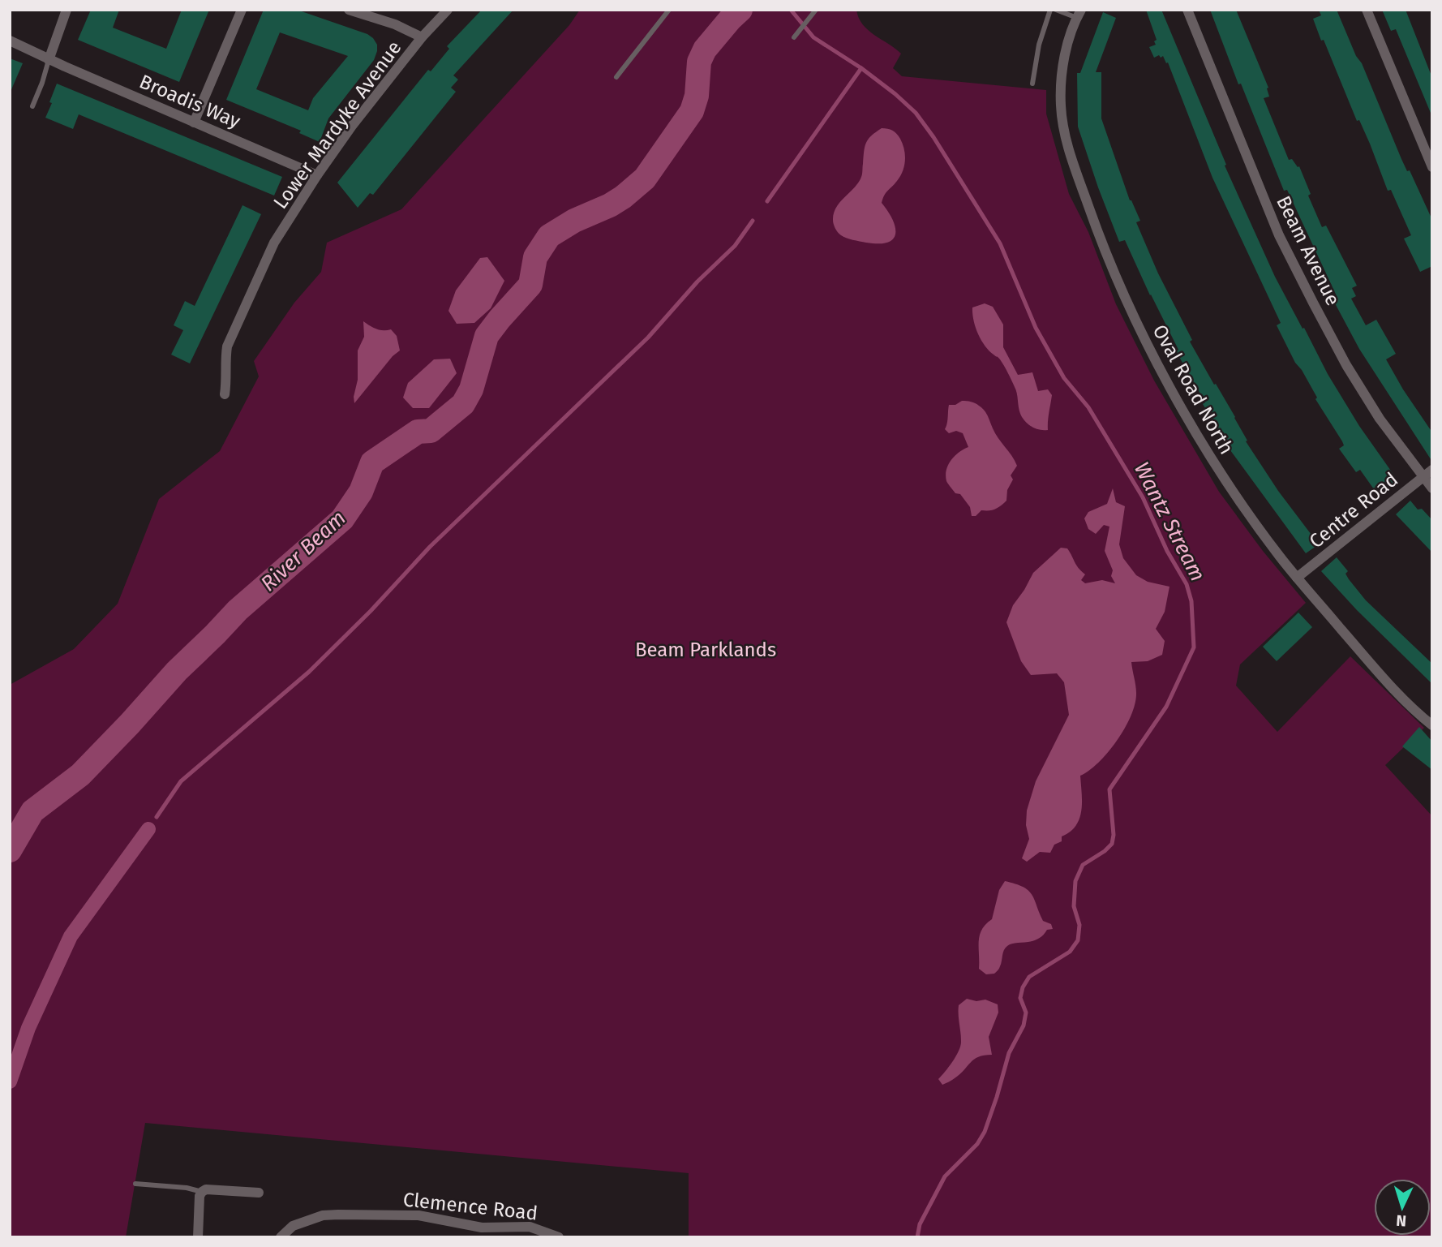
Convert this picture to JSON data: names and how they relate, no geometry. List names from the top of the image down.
{
  "streets": {
    "street": [
      "Broadis Way",
      "Lower Mardyke Avenue",
      "Beam Avenue",
      "Oval Road North",
      "Centre Road",
      "Clemence Road"
    ]
  },
  "crossings": [
    ["Broadis Way", "Lower Mardyke Avenue"],
    ["Beam Avenue", "Centre Road"],
    ["Oval Road North", "Centre Road"]
  ],
  "water": ["Wantz Stream", "River Beam"],
  "parks": ["Beam Parklands"],
  "north": "bottom"
}
